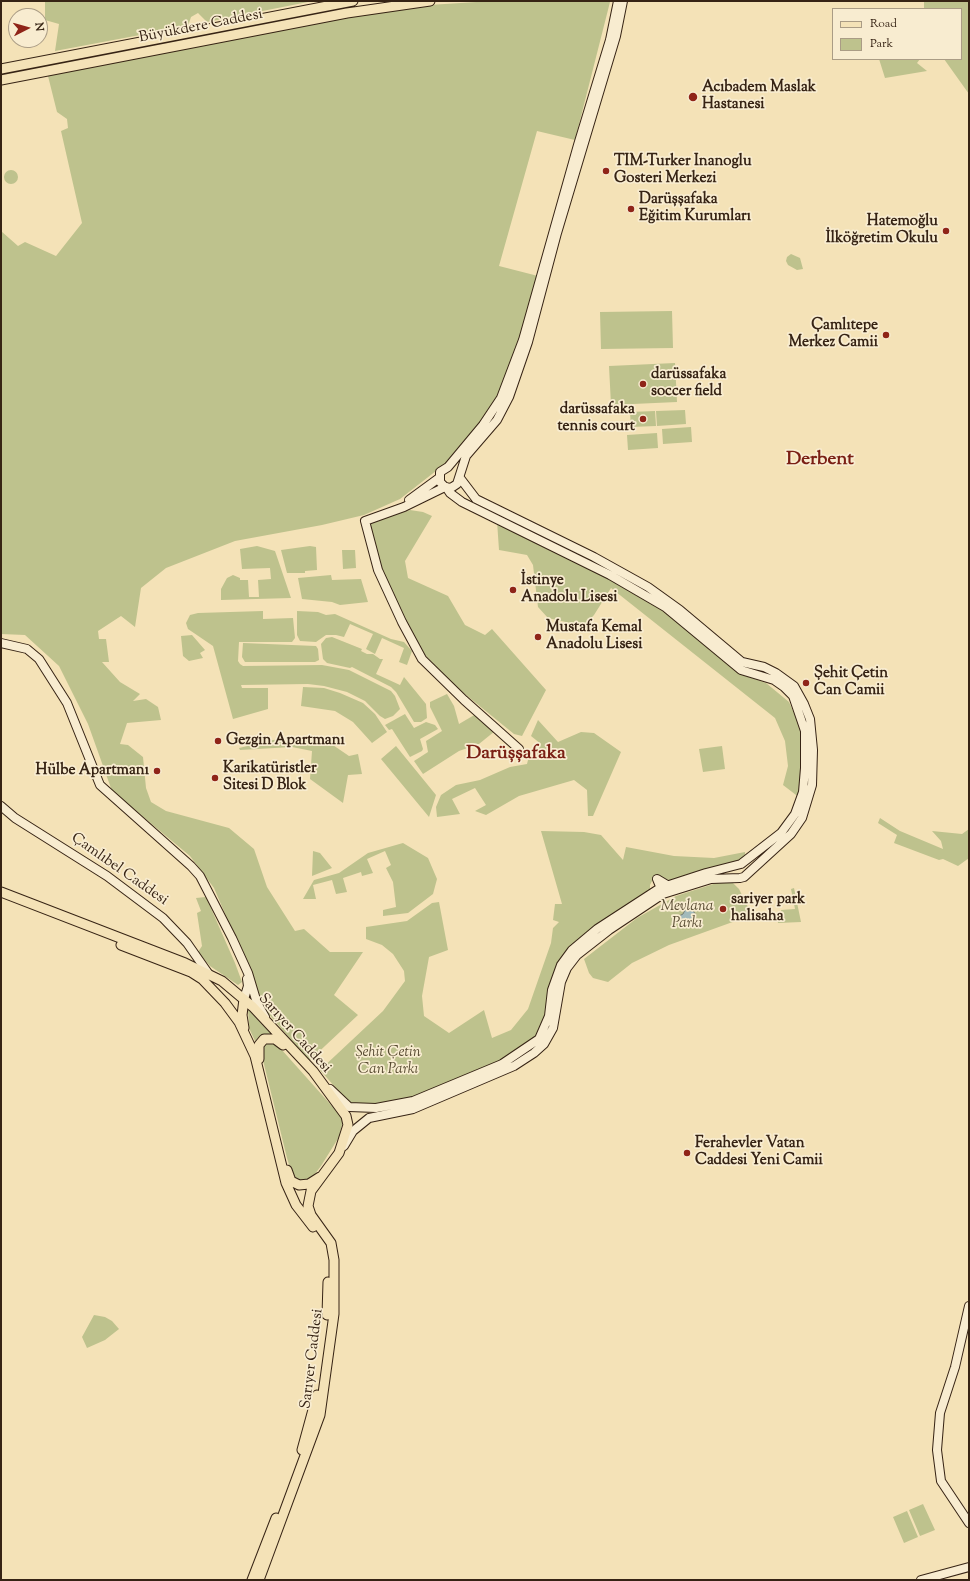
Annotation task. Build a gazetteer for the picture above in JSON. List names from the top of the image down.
{
  "streets": {
    "main road": ["Büyükdere Caddesi", "Çamlıbel Caddesi", "Sarıyer Caddesi"]
  },
  "crossings": [
    ["Çamlıbel Caddesi", "Sarıyer Caddesi"]
  ],
  "districts": ["Derbent", "Darüşşafaka"],
  "parks": ["Mevlana Parkı", "Şehit Çetin Can Parkı"],
  "places": [
    "Acıbadem Maslak Hastanesi",
    "TIM-Turker Inanoglu Gosteri Merkezi",
    "Darüşşafaka Eğitim Kurumları",
    "Hatemoğlu İlköğretim Okulu",
    "Çamlıtepe Merkez Camii",
    "darüssafaka soccer field",
    "darüssafaka tennis court",
    "İstinye Anadolu Lisesi",
    "Mustafa Kemal Anadolu Lisesi",
    "Şehit Çetin Can Camii",
    "Gezgin Apartmanı",
    "Hülbe Apartmanı",
    "Karikatüristler Sitesi D Blok",
    "sariyer park halisaha",
    "Ferahevler Vatan Caddesi Yeni Camii"
  ],
  "legend": ["Road", "Park"],
  "north": "right"
}
